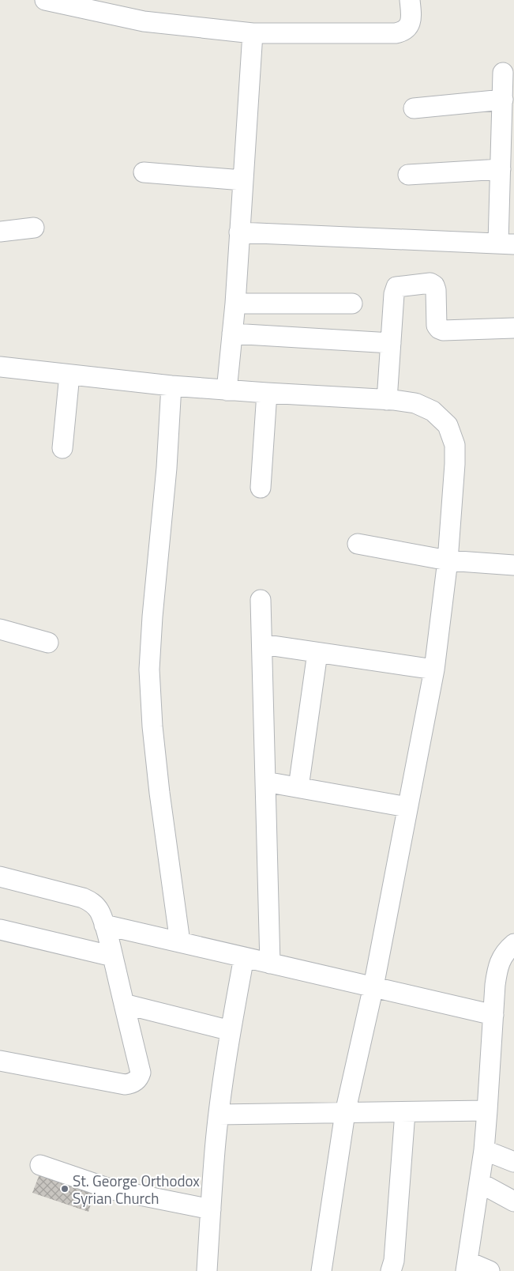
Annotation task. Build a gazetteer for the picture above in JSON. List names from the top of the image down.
{
  "places": ["St. George Orthodox Syrian Church"]
}
